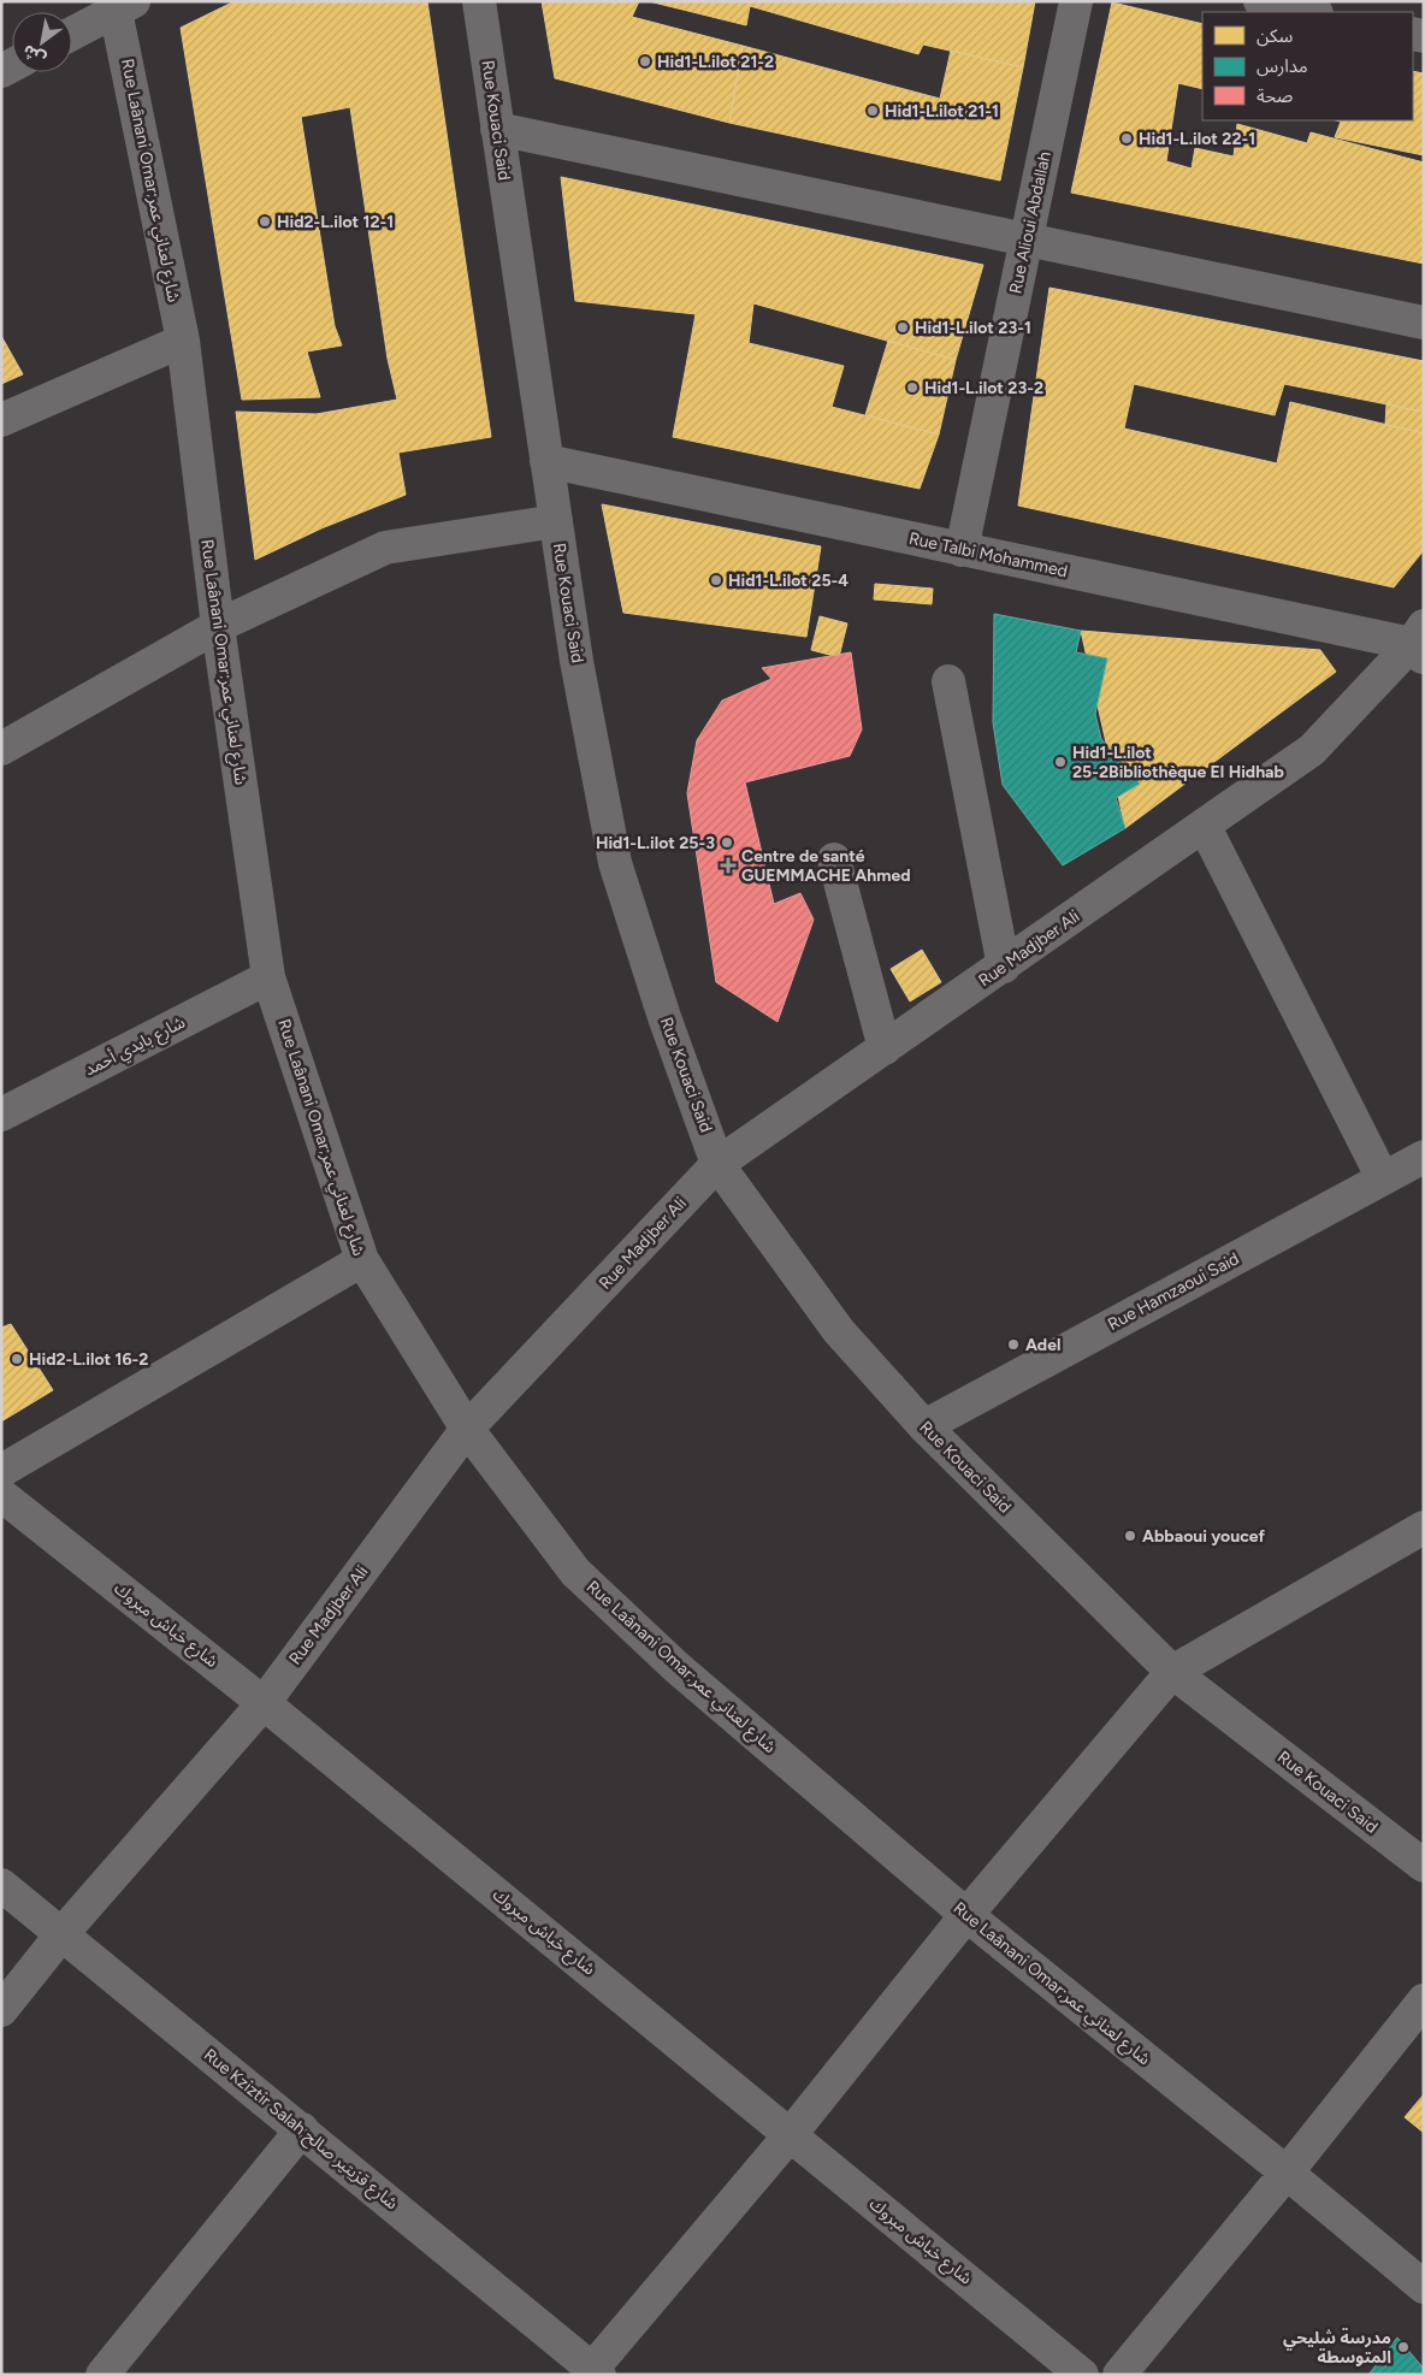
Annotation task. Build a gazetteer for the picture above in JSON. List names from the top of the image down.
{
  "streets": {
    "street": [
      "Rue Kouaci Said",
      "Rue Laânani Omar;شارع لعناني عمر",
      "Rue Alioui Abdallah",
      "Rue Talbi Mohammed",
      "Rue Madjber Ali",
      "شارع بايدي أحمد",
      "Rue Hamzaoui Said",
      "شارع خباش مبروك",
      "Rue Kziztir Salah;شارع قزيتير صالح"
    ]
  },
  "crossings": [
    ["Rue Kouaci Said", "Rue Talbi Mohammed"],
    ["Rue Kouaci Said", "Rue Madjber Ali"],
    ["Rue Kouaci Said", "Rue Hamzaoui Said"],
    ["Rue Laânani Omar;شارع لعناني عمر", "Rue Madjber Ali"],
    ["Rue Laânani Omar;شارع لعناني عمر", "شارع بايدي أحمد"],
    ["Rue Alioui Abdallah", "Rue Talbi Mohammed"],
    ["Rue Talbi Mohammed", "Rue Madjber Ali"],
    ["Rue Madjber Ali", "شارع خباش مبروك"],
    ["Rue Madjber Ali", "Rue Kziztir Salah;شارع قزيتير صالح"]
  ],
  "places": {
    "other": [
      "Hid1-L.ilot 21-2",
      "Hid1-L.ilot 21-1",
      "Hid1-L.ilot 22-1",
      "Hid2-L.ilot 12-1",
      "Hid1-L.ilot 23-1",
      "Hid1-L.ilot 23-2",
      "Hid1-L.ilot 25-4",
      "Hid1-L.ilot 25-2Bibliothèque El Hidhab",
      "Hid1-L.ilot 25-3",
      "Adel",
      "Hid2-L.ilot 16-2",
      "Abbaoui youcef",
      "مدرسة شليحي المتوسطة"
    ],
    "health": ["Centre de santé GUEMMACHE Ahmed"]
  },
  "legend": ["سكن", "مدارس", "صحة"],
  "north": "bottom left"
}
